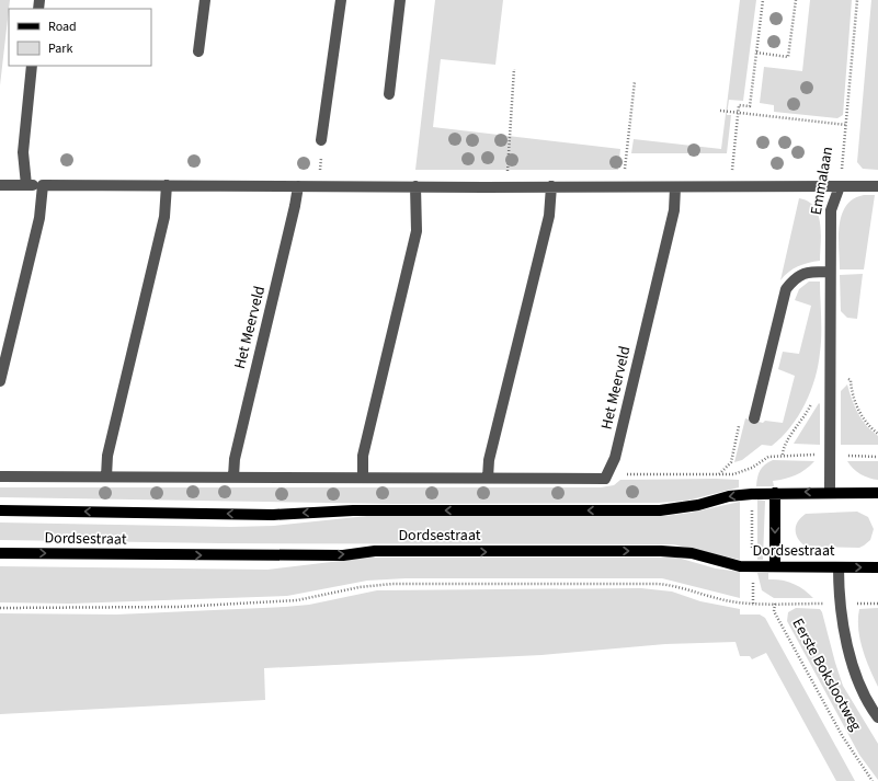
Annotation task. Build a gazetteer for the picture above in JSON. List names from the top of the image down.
{
  "streets": {
    "main road": ["Dordsestraat"],
    "street": ["Emmalaan", "Het Meerveld", "Eerste Bokslootweg"]
  },
  "crossings": [
    ["Emmalaan", "Dordsestraat"],
    ["Dordsestraat", "Eerste Bokslootweg"]
  ],
  "legend": ["Road", "Park"]
}
